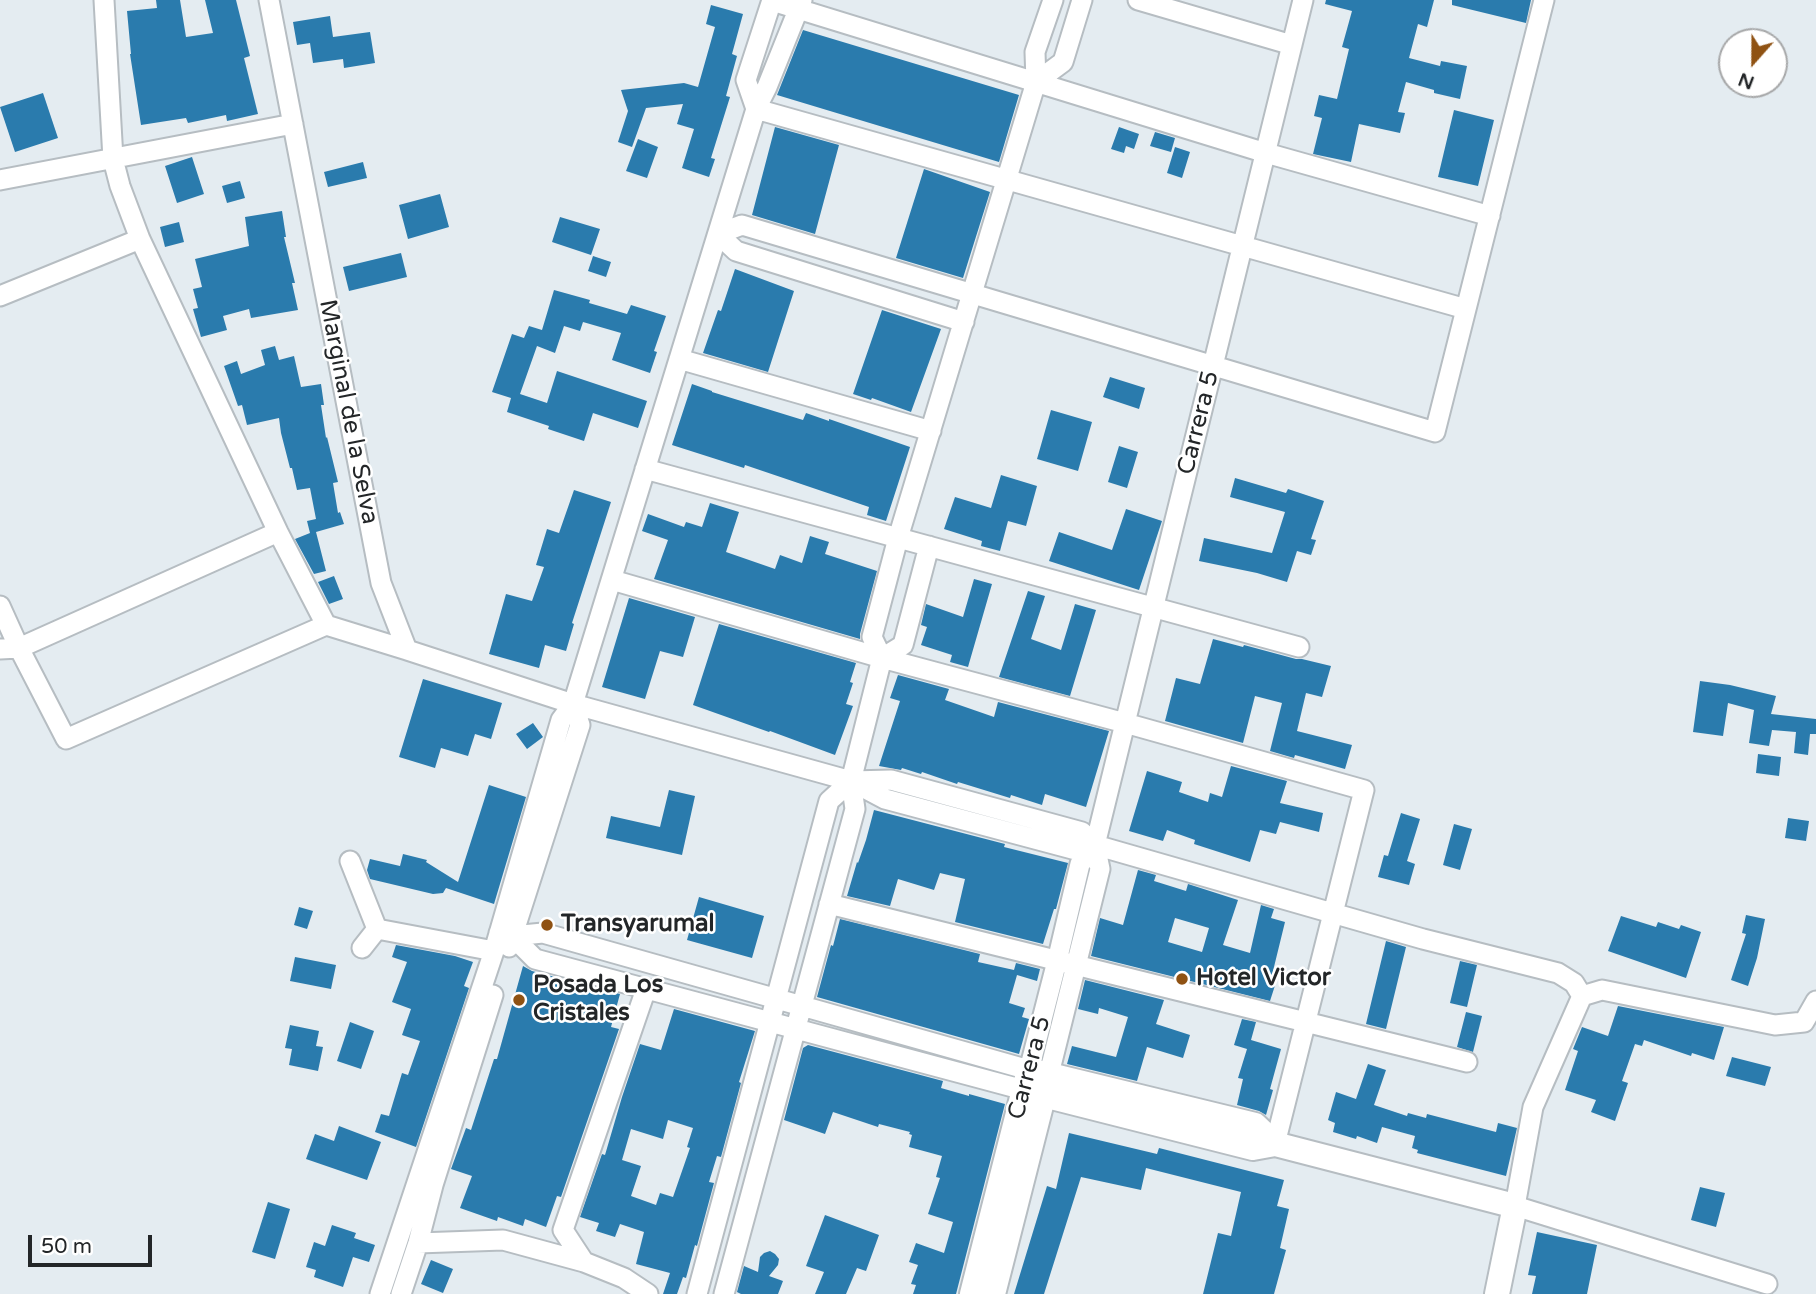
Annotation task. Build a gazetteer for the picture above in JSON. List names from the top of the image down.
{
  "streets": {
    "main road": ["Carrera 5"],
    "street": ["Marginal de la Selva"]
  },
  "places": ["Transyarumal", "Hotel Victor", "Posada Los Cristales"],
  "scale_bar": "50 m",
  "north": "bottom"
}
